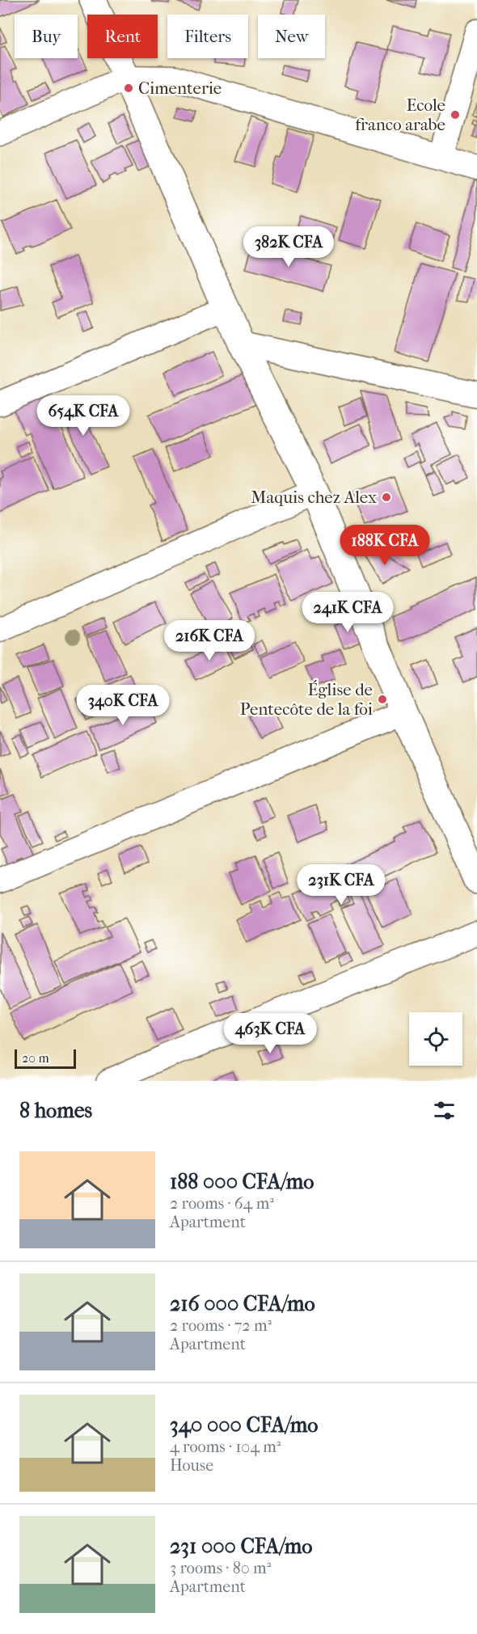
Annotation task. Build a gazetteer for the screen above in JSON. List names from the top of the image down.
{
  "places": [
    "Cimenterie",
    "Ecole franco arabe",
    "Maquis chez Alex",
    "Église de Pentecôte de la foi"
  ],
  "scale_bar": "20 m",
  "page": {
    "chip": [
      "Buy",
      "Rent",
      "Filters",
      "New"
    ],
    "price": [
      "382K CFA",
      "654K CFA",
      "188K CFA",
      "241K CFA",
      "216K CFA",
      "340K CFA",
      "231K CFA",
      "463K CFA"
    ],
    "scale": "20 m",
    "heading": "8 homes",
    "list": [
      {
        "name": "188 000 CFA/mo",
        "note": "2 rooms · 64 m² · Apartment"
      },
      {
        "name": "216 000 CFA/mo",
        "note": "2 rooms · 72 m² · Apartment"
      },
      {
        "name": "340 000 CFA/mo",
        "note": "4 rooms · 104 m² · House"
      },
      {
        "name": "231 000 CFA/mo",
        "note": "3 rooms · 80 m² · Apartment"
      }
    ]
  }
}
